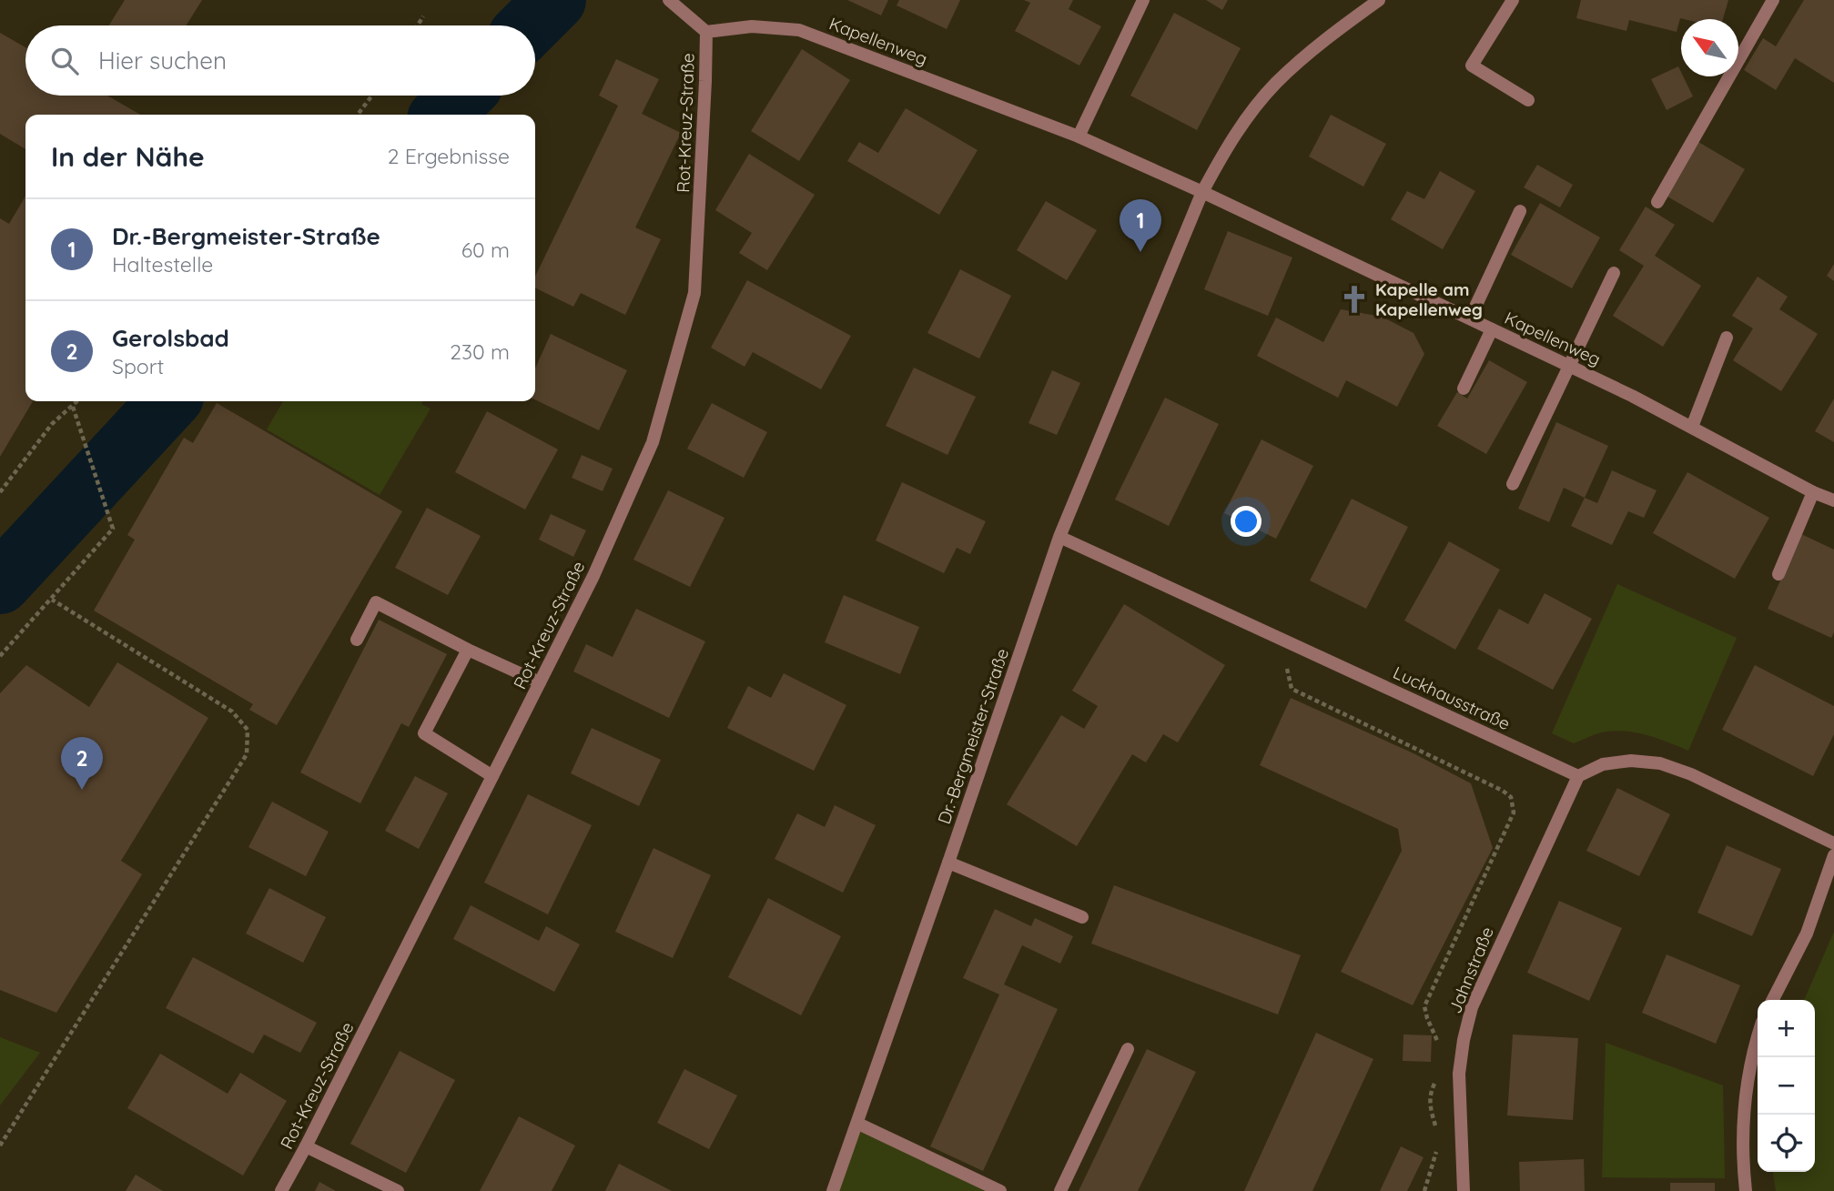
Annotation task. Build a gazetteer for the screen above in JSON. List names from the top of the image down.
{
  "streets": {
    "street": [
      "Kapellenweg",
      "Rot-Kreuz-Straße",
      "Luckhausstraße",
      "Dr.-Bergmeister-Straße",
      "Jahnstraße"
    ]
  },
  "crossings": [
    ["Kapellenweg", "Rot-Kreuz-Straße"],
    ["Kapellenweg", "Dr.-Bergmeister-Straße"],
    ["Luckhausstraße", "Dr.-Bergmeister-Straße"],
    ["Luckhausstraße", "Jahnstraße"]
  ],
  "places": {
    "church": ["Kapelle am Kapellenweg"]
  },
  "north": "top left",
  "page": {
    "search": "Hier suchen",
    "heading": ["In der Nähe", "2 Ergebnisse"],
    "list": [
      {
        "mark": "1",
        "name": "Dr.-Bergmeister-Straße",
        "note": "Haltestelle",
        "value": "60 m"
      },
      {
        "mark": "2",
        "name": "Gerolsbad",
        "note": "Sport",
        "value": "230 m"
      }
    ],
    "pins": ["1", "2"],
    "map_buttons": ["+", "−"]
  }
}
